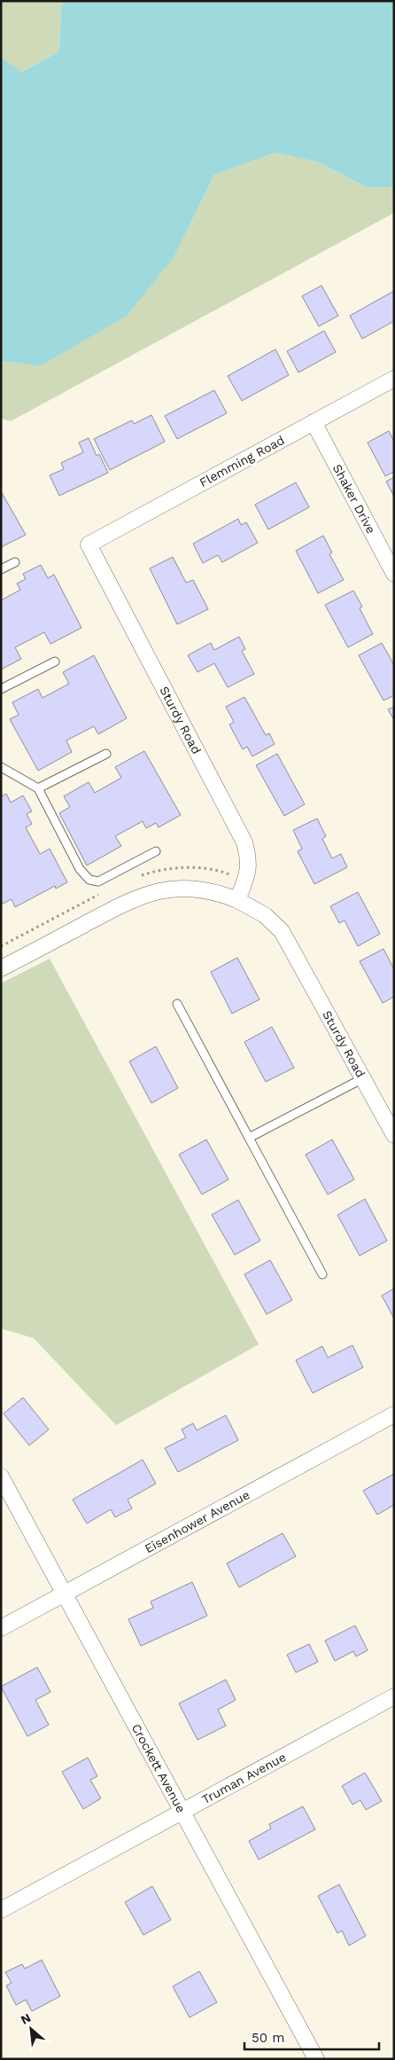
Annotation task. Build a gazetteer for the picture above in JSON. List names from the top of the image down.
{
  "streets": {
    "street": [
      "Flemming Road",
      "Shaker Drive",
      "Sturdy Road",
      "Eisenhower Avenue",
      "Crockett Avenue",
      "Truman Avenue"
    ]
  },
  "crossings": [
    ["Flemming Road", "Shaker Drive"],
    ["Flemming Road", "Sturdy Road"],
    ["Eisenhower Avenue", "Crockett Avenue"],
    ["Crockett Avenue", "Truman Avenue"]
  ],
  "scale_bar": "50 m",
  "north": "top left"
}
